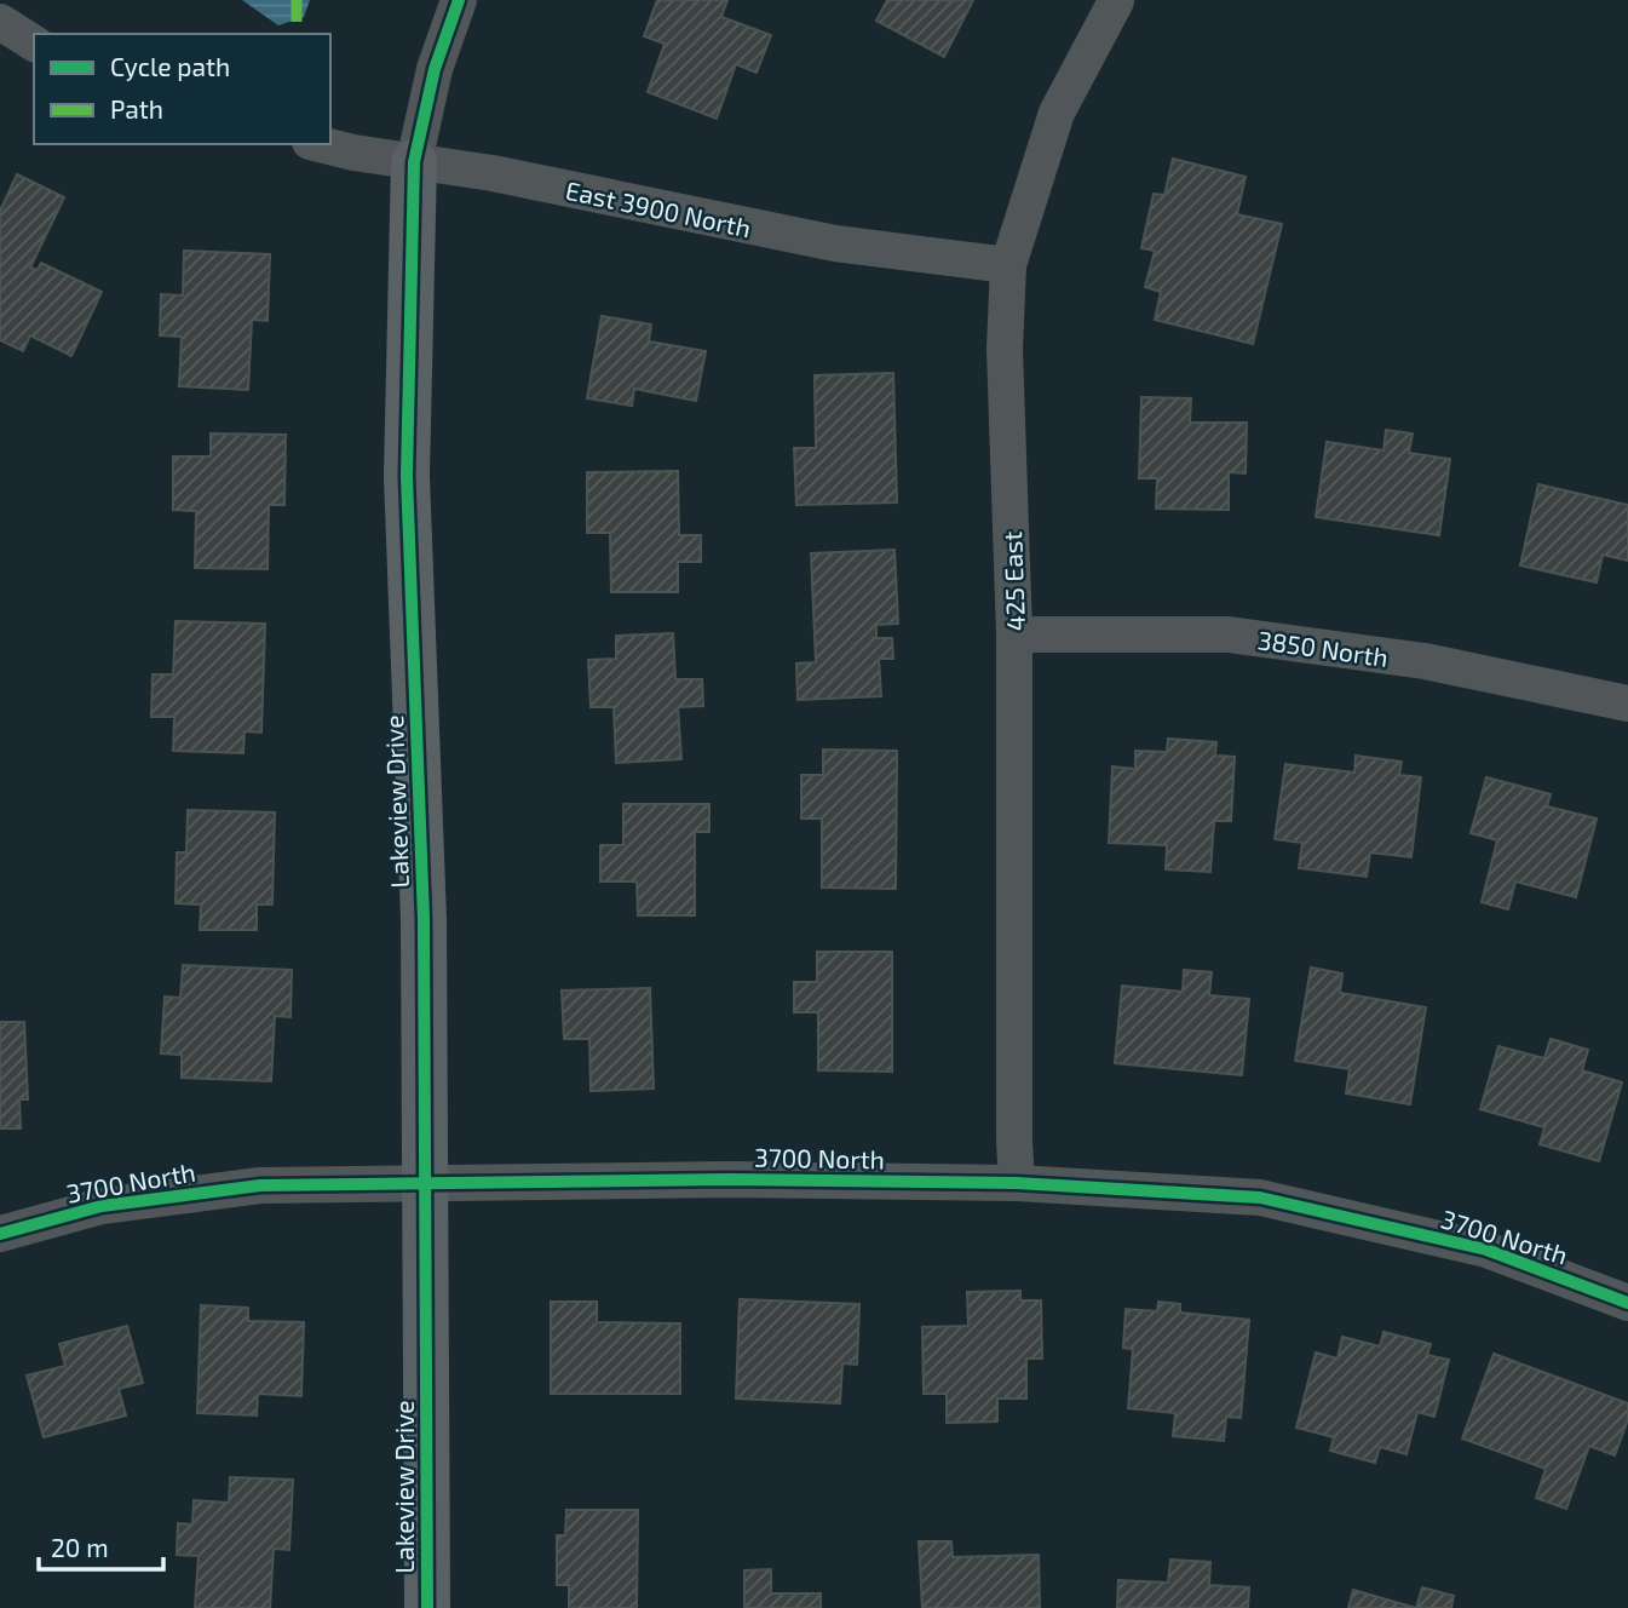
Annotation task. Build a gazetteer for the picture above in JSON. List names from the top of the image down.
{
  "streets": {
    "street": [
      "East 3900 North",
      "425 East",
      "3850 North",
      "Lakeview Drive",
      "3700 North"
    ]
  },
  "crossings": [
    ["East 3900 North", "425 East"],
    ["East 3900 North", "Lakeview Drive"],
    ["425 East", "3850 North"],
    ["425 East", "3700 North"],
    ["Lakeview Drive", "3700 North"]
  ],
  "legend": ["Cycle path", "Path"],
  "scale_bar": "20 m"
}
